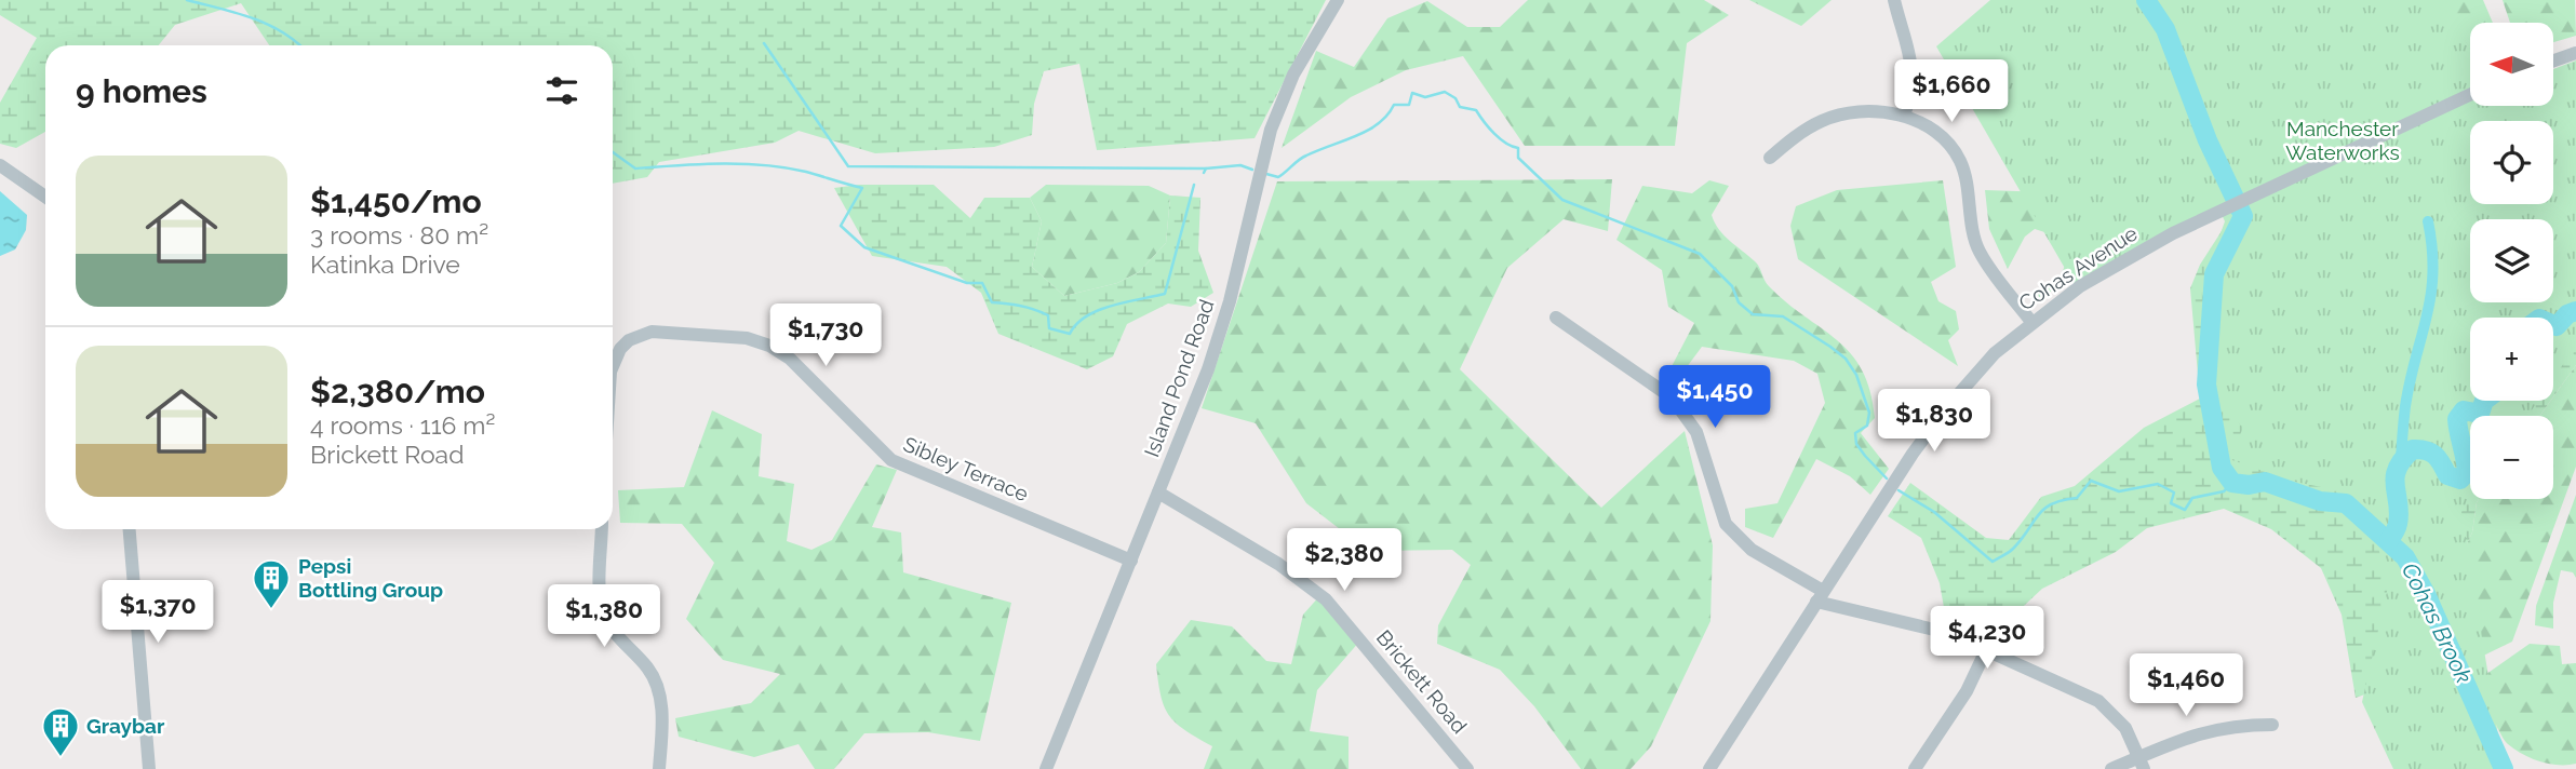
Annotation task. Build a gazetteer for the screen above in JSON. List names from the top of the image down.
{
  "streets": {
    "street": [
      "Cohas Avenue",
      "Island Pond Road",
      "Sibley Terrace",
      "Brickett Road"
    ]
  },
  "crossings": [
    ["Island Pond Road", "Sibley Terrace"],
    ["Island Pond Road", "Brickett Road"]
  ],
  "water": ["Cohas Brook"],
  "parks": ["Manchester Waterworks"],
  "places": {
    "building": ["Pepsi Bottling Group", "Graybar"]
  },
  "north": "left",
  "page": {
    "map_buttons": ["+", "−"],
    "heading": "9 homes",
    "price": [
      "$1,660",
      "$1,730",
      "$1,450",
      "$1,830",
      "$2,380",
      "$1,370",
      "$1,380",
      "$4,230",
      "$1,460"
    ],
    "list": [
      {
        "name": "$1,450/mo",
        "note": "3 rooms · 80 m² · Katinka Drive"
      },
      {
        "name": "$2,380/mo",
        "note": "4 rooms · 116 m² · Brickett Road"
      }
    ]
  }
}
